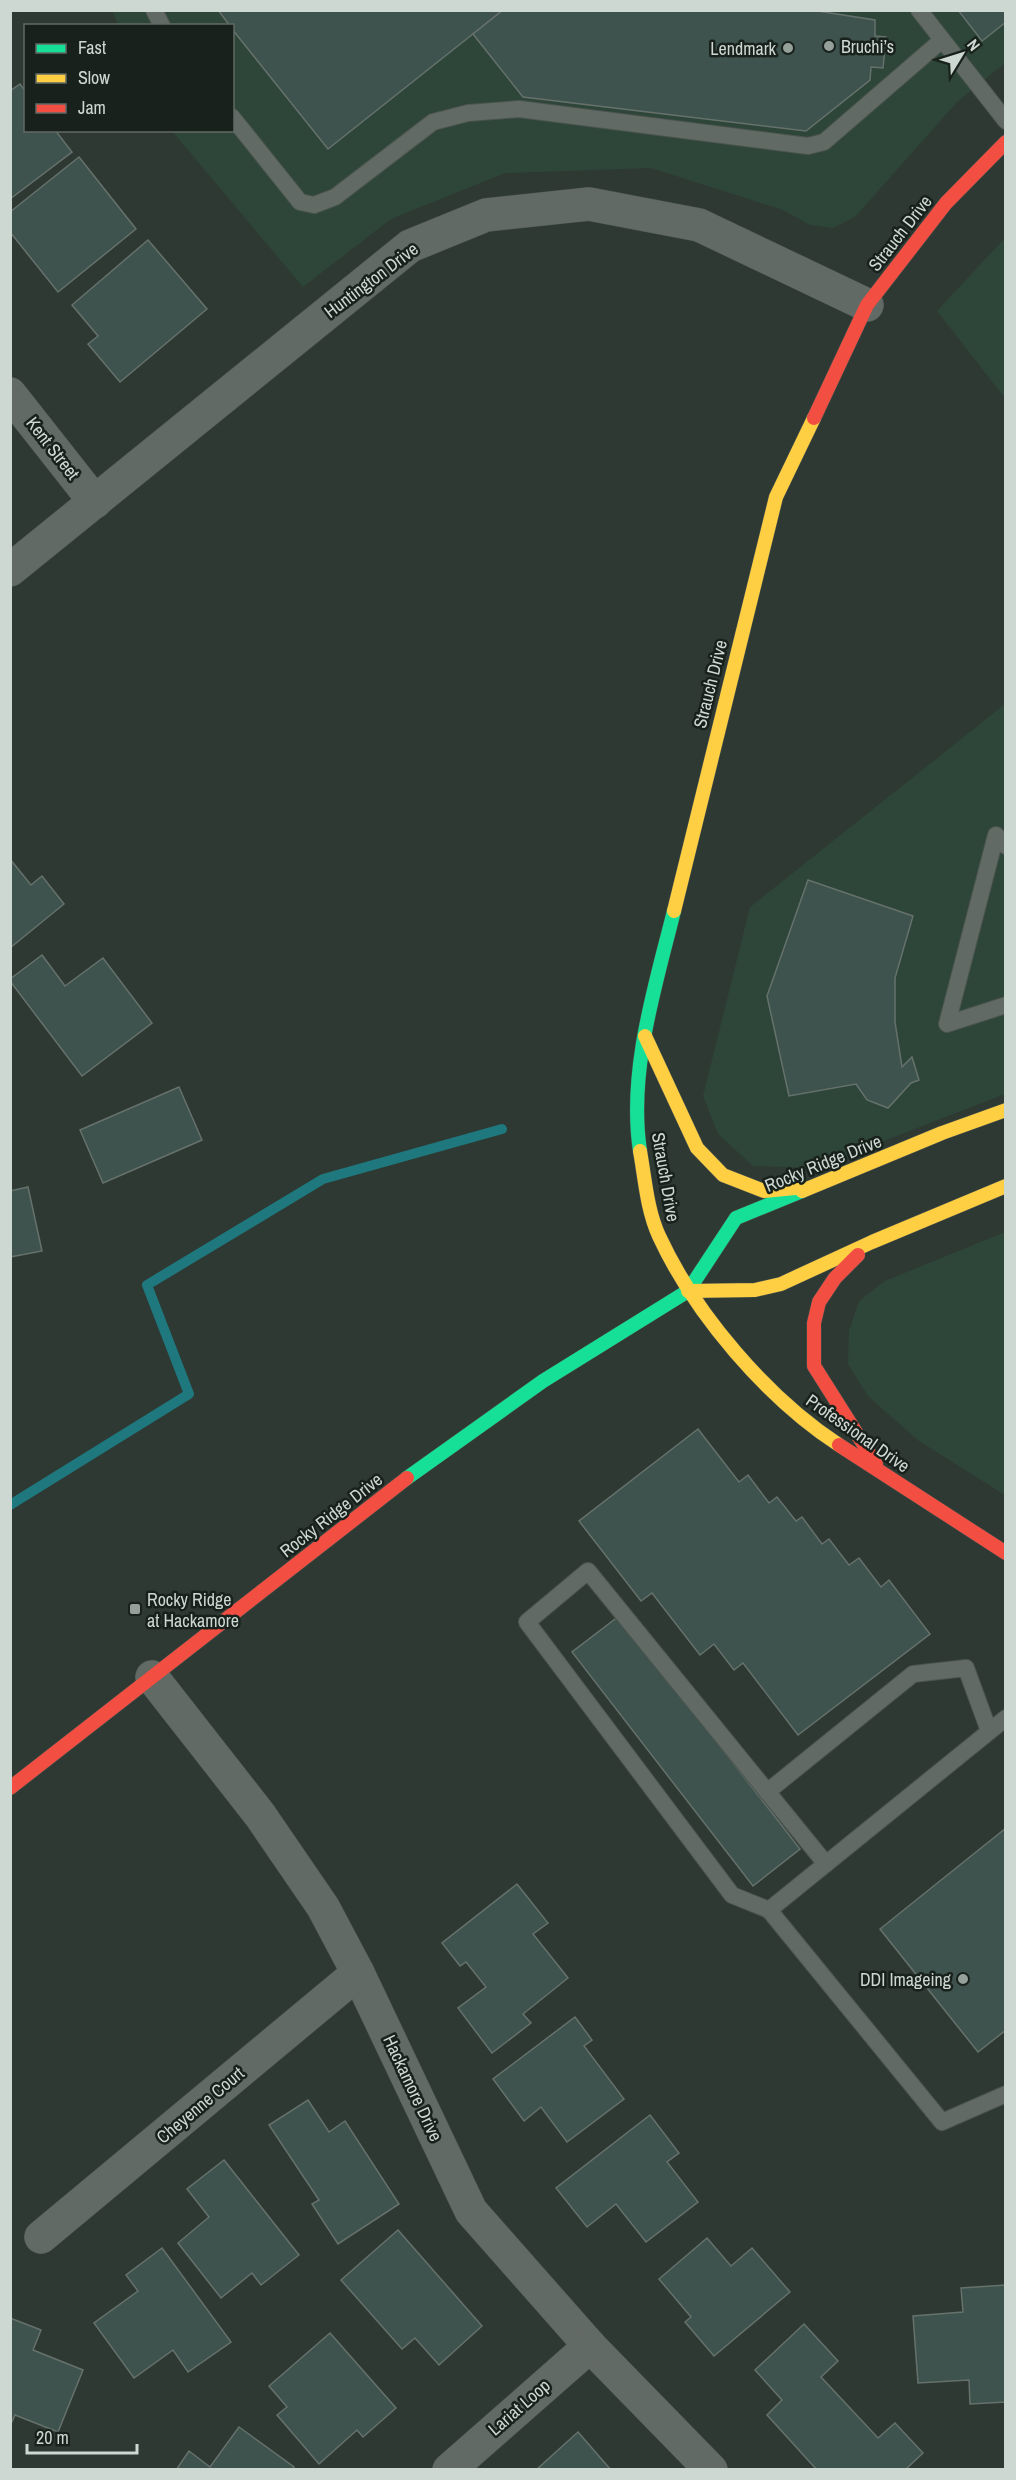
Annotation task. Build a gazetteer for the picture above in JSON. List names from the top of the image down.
{
  "streets": {
    "main road": ["Strauch Drive", "Rocky Ridge Drive", "Professional Drive"],
    "street": [
      "Huntington Drive",
      "Kent Street",
      "Hackamore Drive",
      "Cheyenne Court",
      "Lariat Loop"
    ]
  },
  "crossings": [
    ["Strauch Drive", "Huntington Drive"],
    ["Strauch Drive", "Rocky Ridge Drive"],
    ["Strauch Drive", "Professional Drive"],
    ["Huntington Drive", "Kent Street"],
    ["Rocky Ridge Drive", "Professional Drive"],
    ["Rocky Ridge Drive", "Hackamore Drive"],
    ["Hackamore Drive", "Cheyenne Court"],
    ["Hackamore Drive", "Lariat Loop"]
  ],
  "places": {
    "other": ["Bruchi’s", "Lendmark", "DDI Imageing"],
    "transit": ["Rocky Ridge at Hackamore"]
  },
  "legend": ["Fast", "Slow", "Jam"],
  "scale_bar": "20 m",
  "north": "top right"
}
